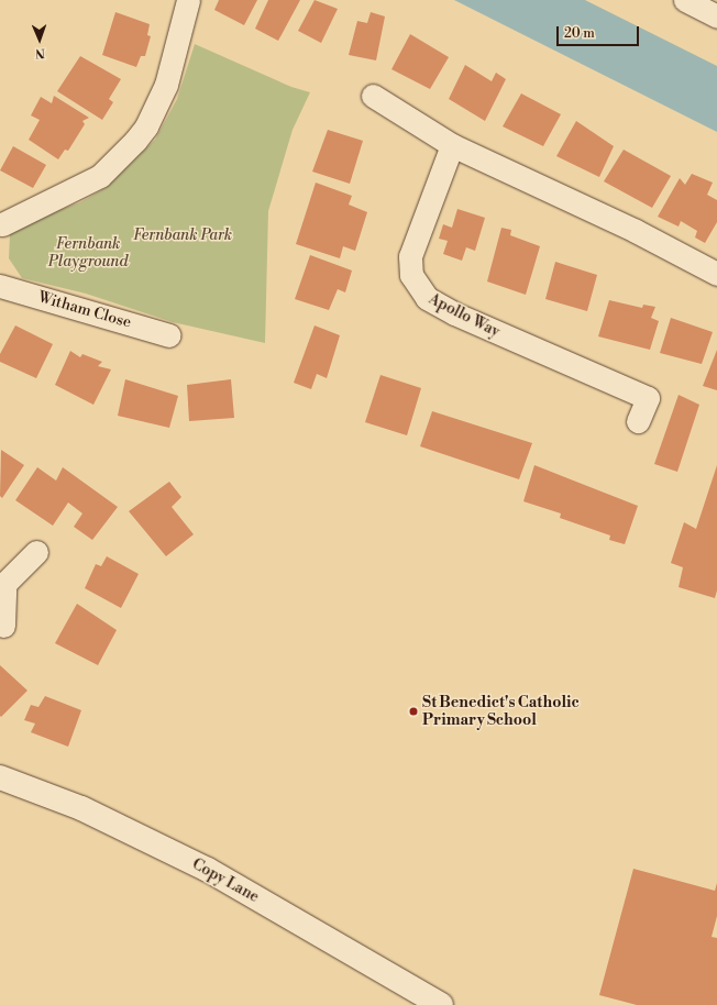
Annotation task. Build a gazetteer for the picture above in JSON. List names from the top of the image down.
{
  "streets": {
    "street": ["Witham Close", "Apollo Way", "Copy Lane"]
  },
  "parks": ["Fernbank Park", "Fernbank Playground"],
  "places": ["St Benedict's Catholic Primary School"],
  "scale_bar": "20 m",
  "north": "bottom"
}
